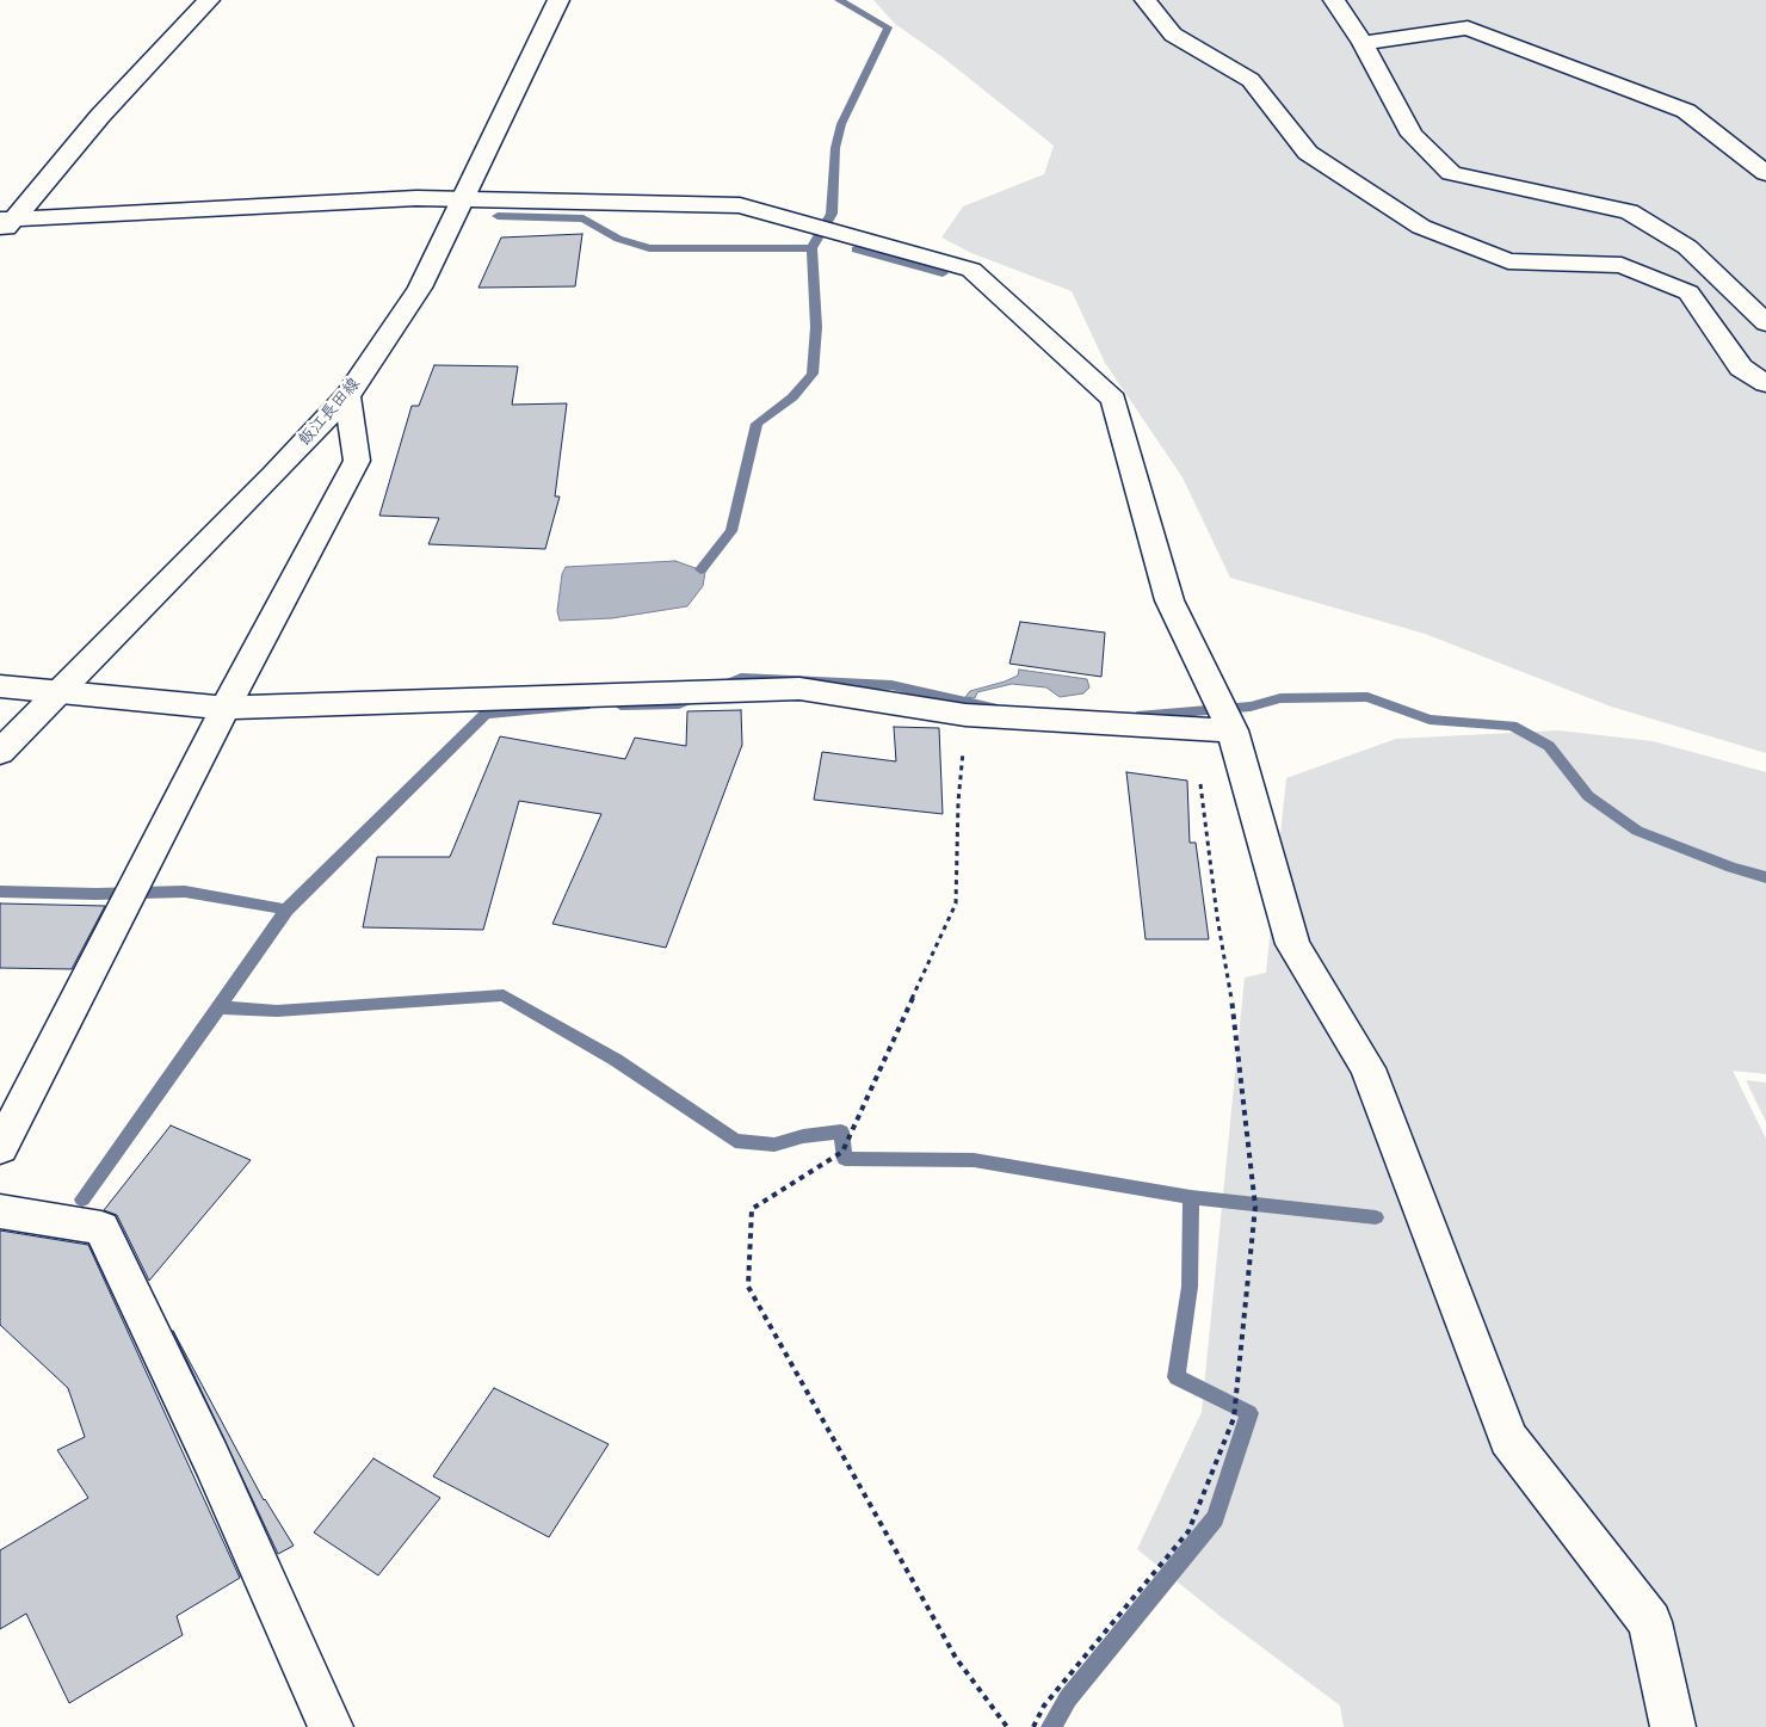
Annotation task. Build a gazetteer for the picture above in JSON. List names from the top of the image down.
{
  "streets": {
    "street": ["飯江長田線"]
  }
}
